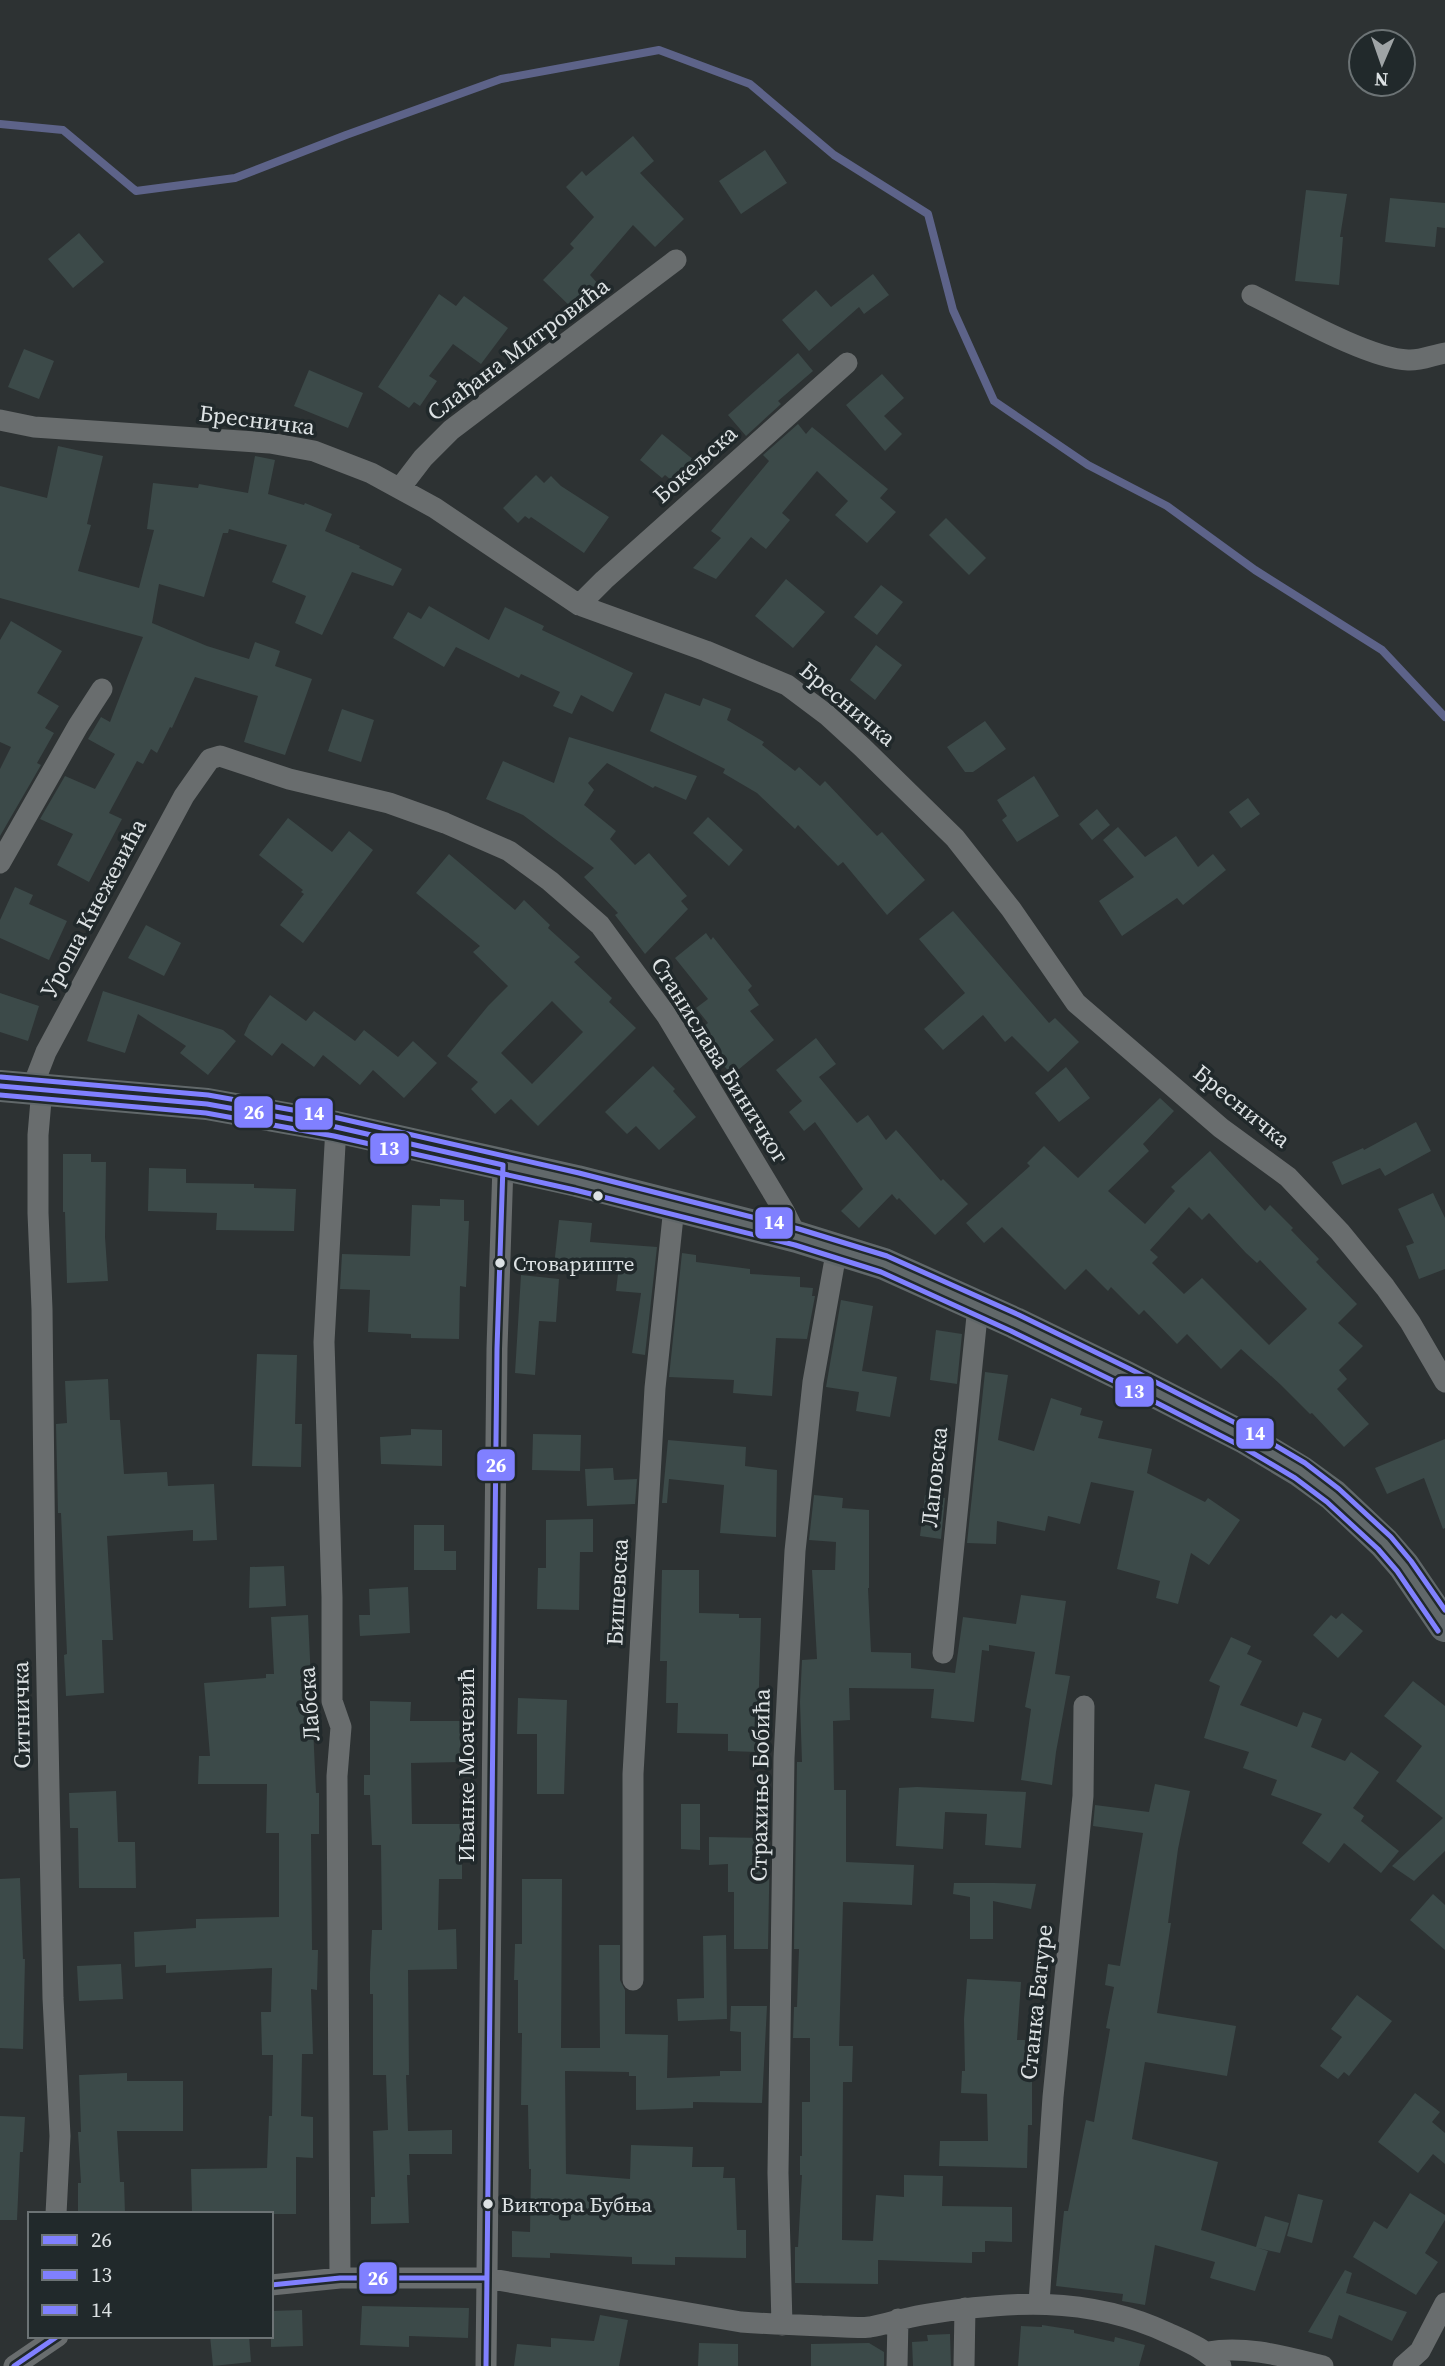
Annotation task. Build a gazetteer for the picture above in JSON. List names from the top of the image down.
{
  "streets": {
    "street": [
      "Слађана Митровића",
      "Бресничка",
      "Бокељска",
      "Уроша Кнежевића",
      "Станислава Биничког",
      "Лаповска",
      "Бишевска",
      "Лабска",
      "Ситничка",
      "Иванке Моачевић",
      "Страхиње Бобића",
      "Станка Батуре"
    ]
  },
  "crossings": [
    ["Слађана Митровића", "Бресничка"],
    ["Бресничка", "Бокељска"],
    ["Уроша Кнежевића", "Станислава Биничког"],
    ["Уроша Кнежевића", "Ситничка"]
  ],
  "places": ["Стовариште", "Виктора Бубња"],
  "lines": ["transit line 14", "transit line 26", "transit line 13"],
  "legend": ["26", "13", "14"],
  "north": "bottom"
}
